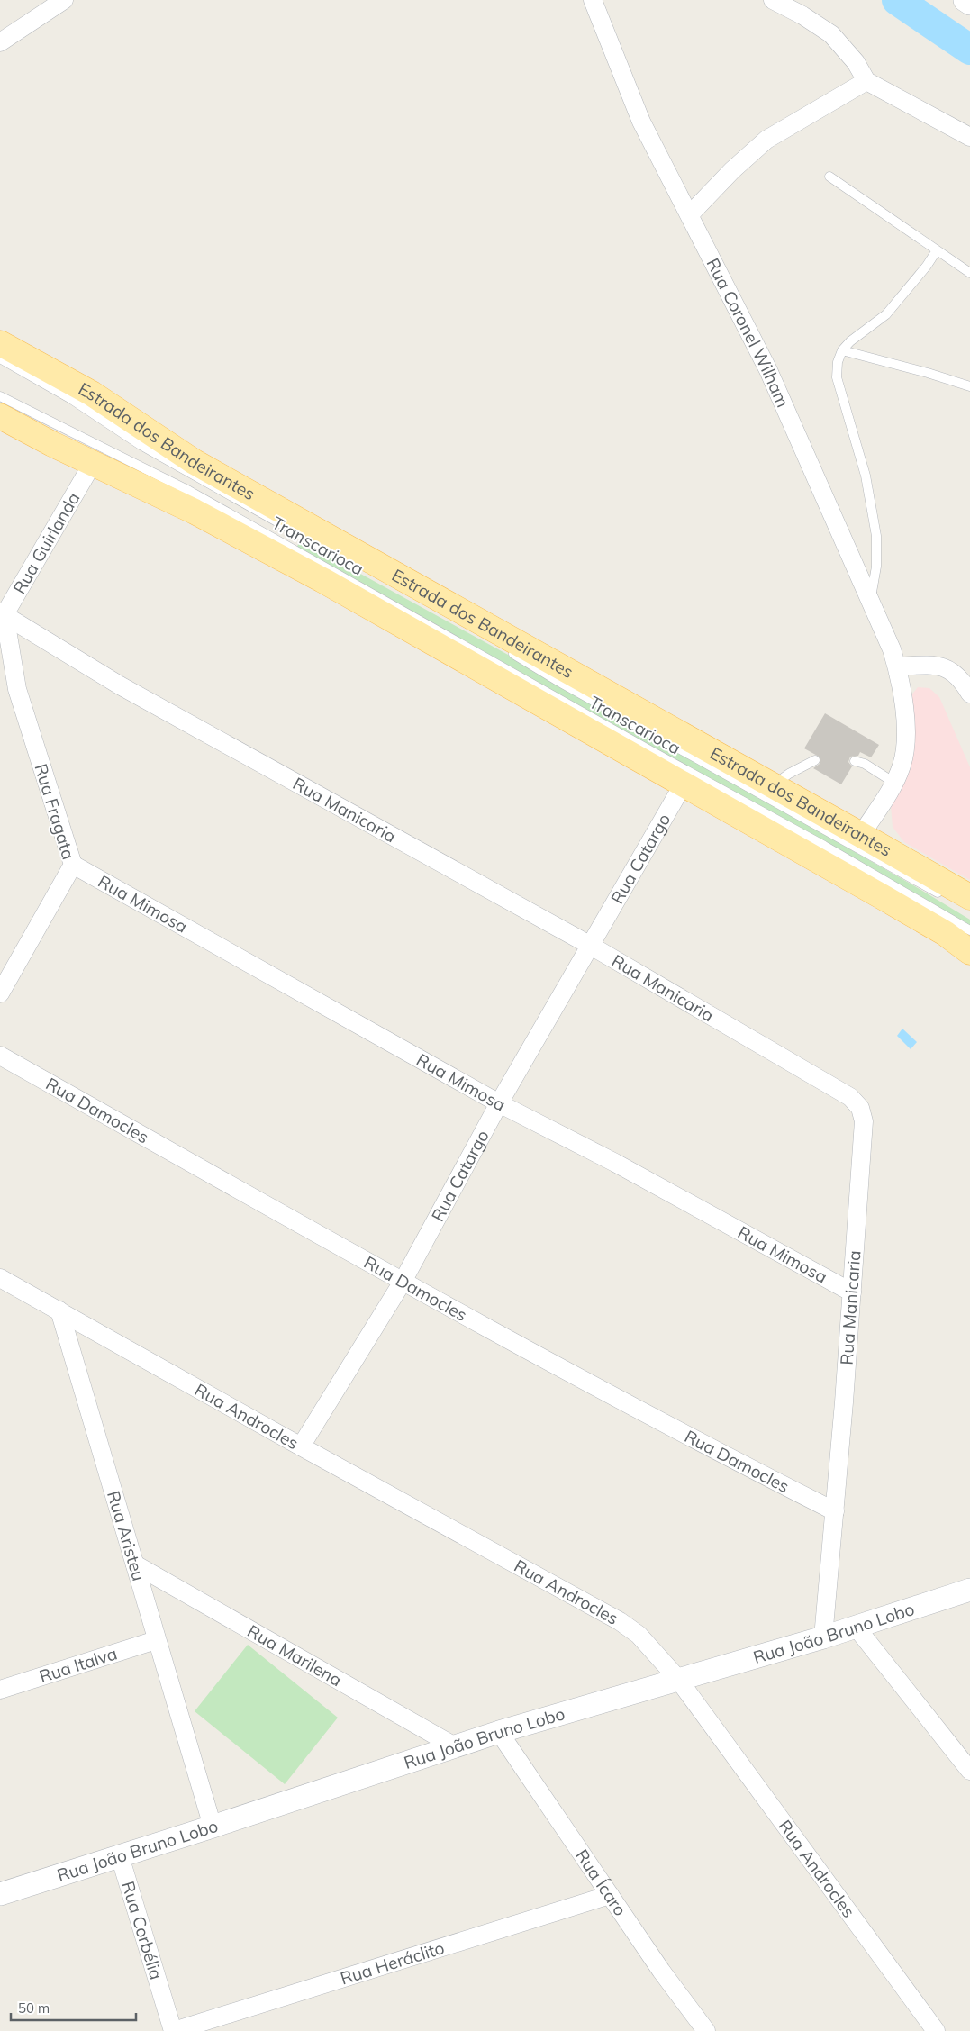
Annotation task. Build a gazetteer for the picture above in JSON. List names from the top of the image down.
{
  "streets": {
    "main road": ["Estrada dos Bandeirantes"],
    "street": [
      "Rua Coronel Wilham",
      "Rua Guirlanda",
      "Rua Manicaria",
      "Rua Fragata",
      "Rua Catargo",
      "Rua Mimosa",
      "Rua Damocles",
      "Rua Androcles",
      "Rua Aristeu",
      "Rua João Bruno Lobo",
      "Rua Marilena",
      "Rua Italva",
      "Rua Ícaro",
      "Rua Corbélia",
      "Rua Heráclito"
    ],
    "lane": ["Transcarioca"]
  },
  "crossings": [
    ["Rua Coronel Wilham", "Estrada dos Bandeirantes"],
    ["Estrada dos Bandeirantes", "Transcarioca"],
    ["Rua Guirlanda", "Rua Manicaria"],
    ["Rua Guirlanda", "Rua Fragata"],
    ["Rua Manicaria", "Rua Fragata"],
    ["Rua Manicaria", "Rua Catargo"],
    ["Rua Manicaria", "Rua Mimosa"],
    ["Rua Manicaria", "Rua Damocles"],
    ["Rua Manicaria", "Rua João Bruno Lobo"],
    ["Rua Fragata", "Rua Mimosa"],
    ["Rua Catargo", "Rua Mimosa"],
    ["Rua Catargo", "Rua Damocles"],
    ["Rua Catargo", "Rua Androcles"],
    ["Rua Androcles", "Rua Aristeu"],
    ["Rua Androcles", "Rua João Bruno Lobo"],
    ["Rua Aristeu", "Rua João Bruno Lobo"],
    ["Rua Aristeu", "Rua Marilena"],
    ["Rua Aristeu", "Rua Italva"],
    ["Rua João Bruno Lobo", "Rua Marilena"],
    ["Rua João Bruno Lobo", "Rua Ícaro"],
    ["Rua João Bruno Lobo", "Rua Corbélia"],
    ["Rua Ícaro", "Rua Heráclito"],
    ["Rua Corbélia", "Rua Heráclito"]
  ],
  "scale_bar": "50 m"
}
